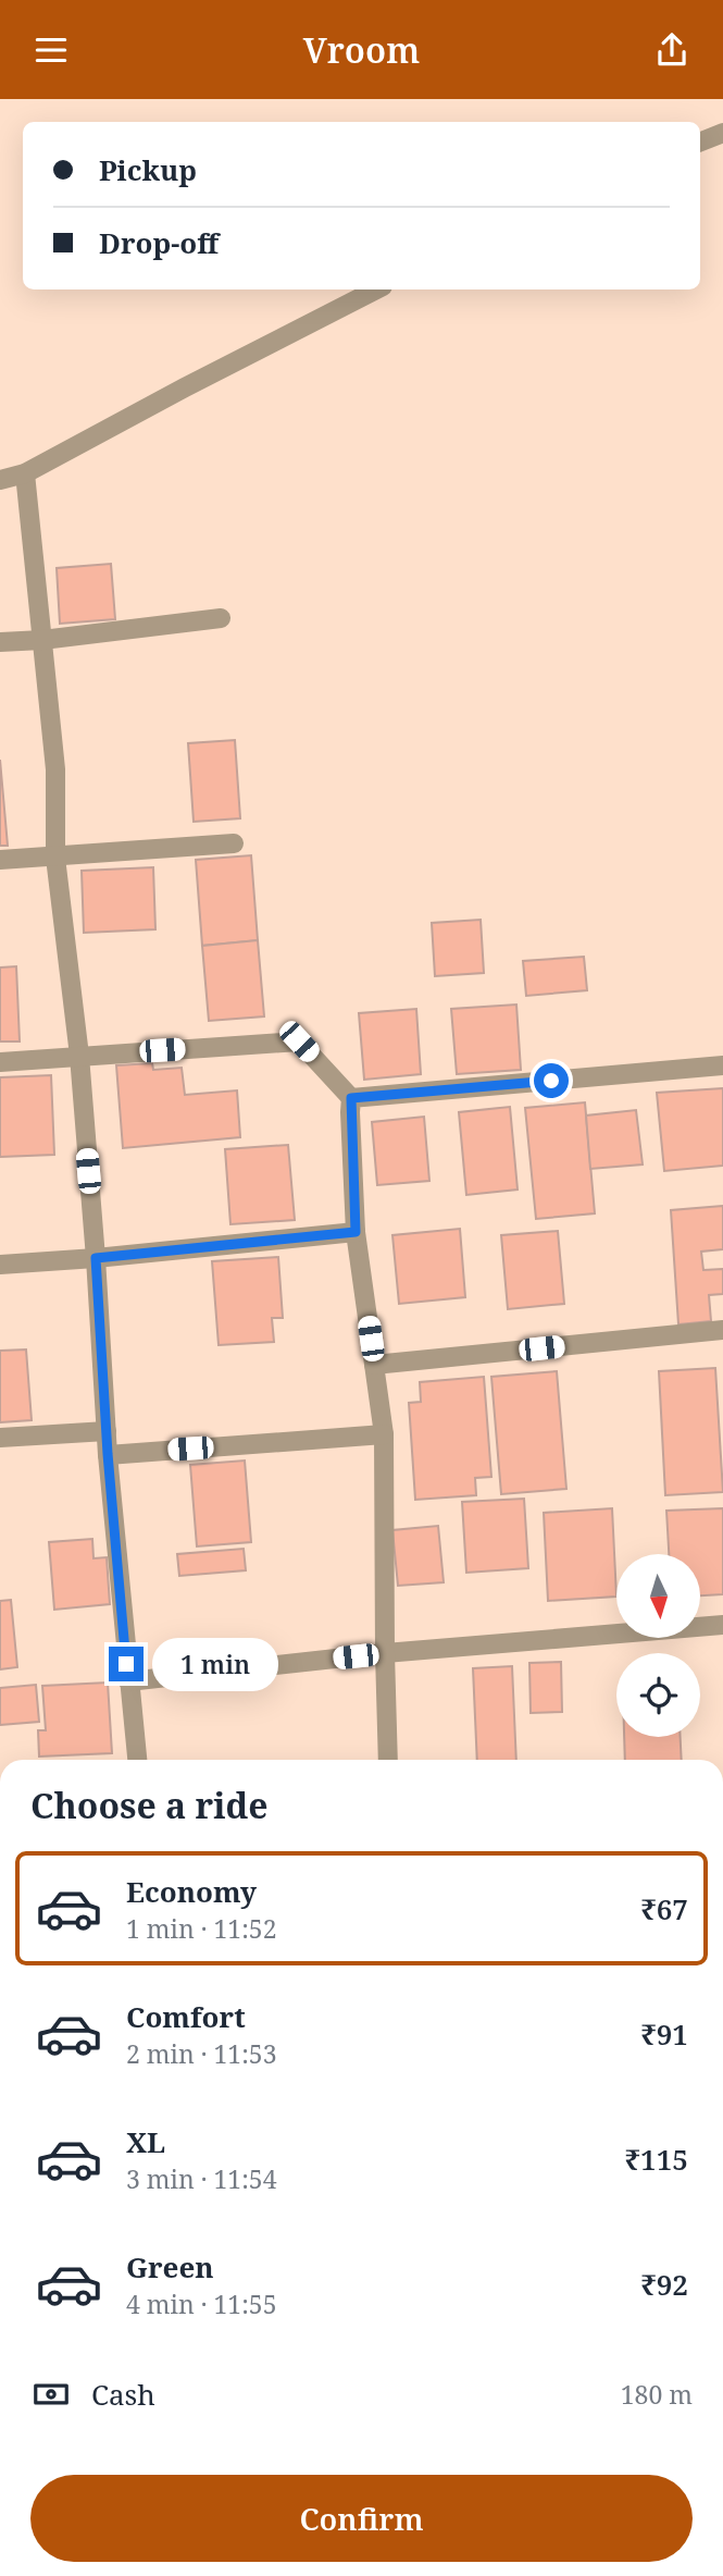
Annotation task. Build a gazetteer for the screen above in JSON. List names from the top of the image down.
{
  "north": "bottom",
  "page": {
    "header": "Vroom",
    "banner": ["Pickup", "Drop-off"],
    "bubble": "1 min",
    "heading": "Choose a ride",
    "list": [
      {
        "name": "Economy",
        "note": "1 min · 11:52",
        "value": "₹67"
      },
      {
        "name": "Comfort",
        "note": "2 min · 11:53",
        "value": "₹91"
      },
      {
        "name": "XL",
        "note": "3 min · 11:54",
        "value": "₹115"
      },
      {
        "name": "Green",
        "note": "4 min · 11:55",
        "value": "₹92"
      }
    ],
    "pay": ["Cash", "180 m"],
    "buttons": "Confirm"
  }
}
